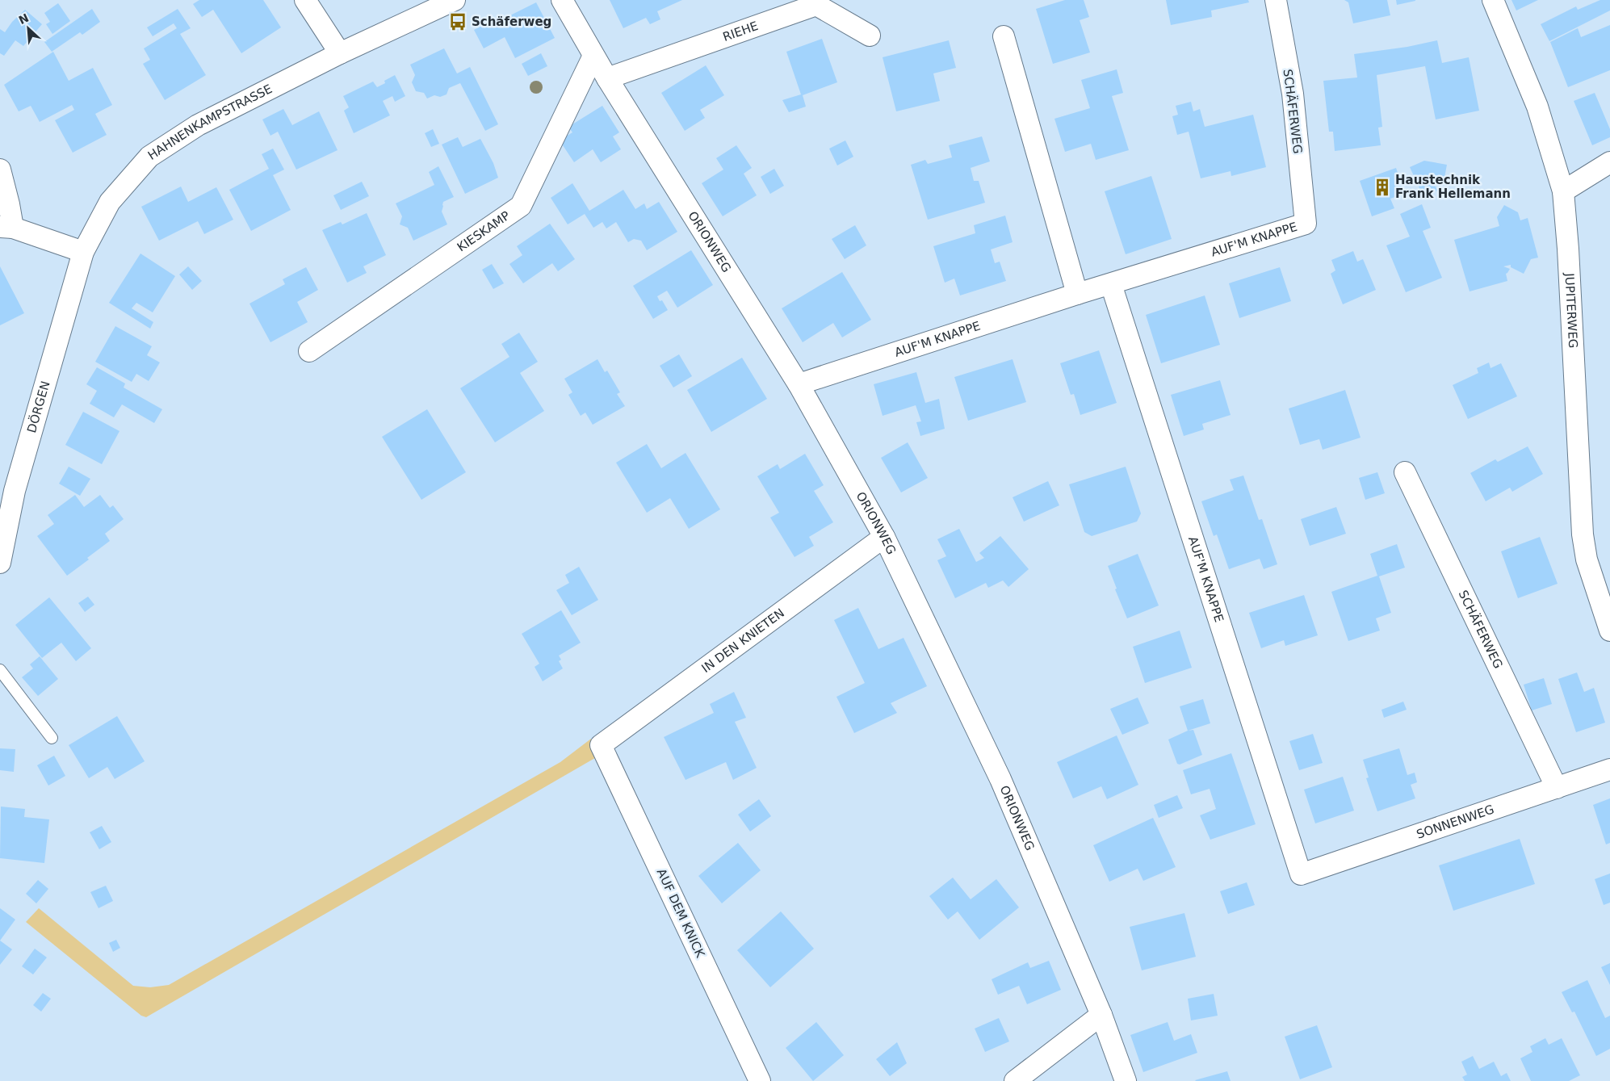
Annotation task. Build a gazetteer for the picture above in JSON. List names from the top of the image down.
{
  "streets": {
    "street": [
      "RIEHE",
      "SCHÄFERWEG",
      "HAHNENKAMPSTRASSE",
      "KIESKAMP",
      "AUF'M KNAPPE",
      "ORIONWEG",
      "JUPITERWEG",
      "DÖRGEN",
      "IN DEN KNIETEN",
      "SONNENWEG",
      "AUF DEM KNICK"
    ]
  },
  "crossings": [
    ["RIEHE", "ORIONWEG"],
    ["SCHÄFERWEG", "AUF'M KNAPPE"],
    ["SCHÄFERWEG", "SONNENWEG"],
    ["HAHNENKAMPSTRASSE", "DÖRGEN"],
    ["KIESKAMP", "ORIONWEG"],
    ["AUF'M KNAPPE", "ORIONWEG"],
    ["AUF'M KNAPPE", "SONNENWEG"],
    ["ORIONWEG", "IN DEN KNIETEN"],
    ["IN DEN KNIETEN", "AUF DEM KNICK"]
  ],
  "places": {
    "bus stop": ["Schäferweg"],
    "building": ["Haustechnik Frank Hellemann"]
  },
  "north": "top left"
}
